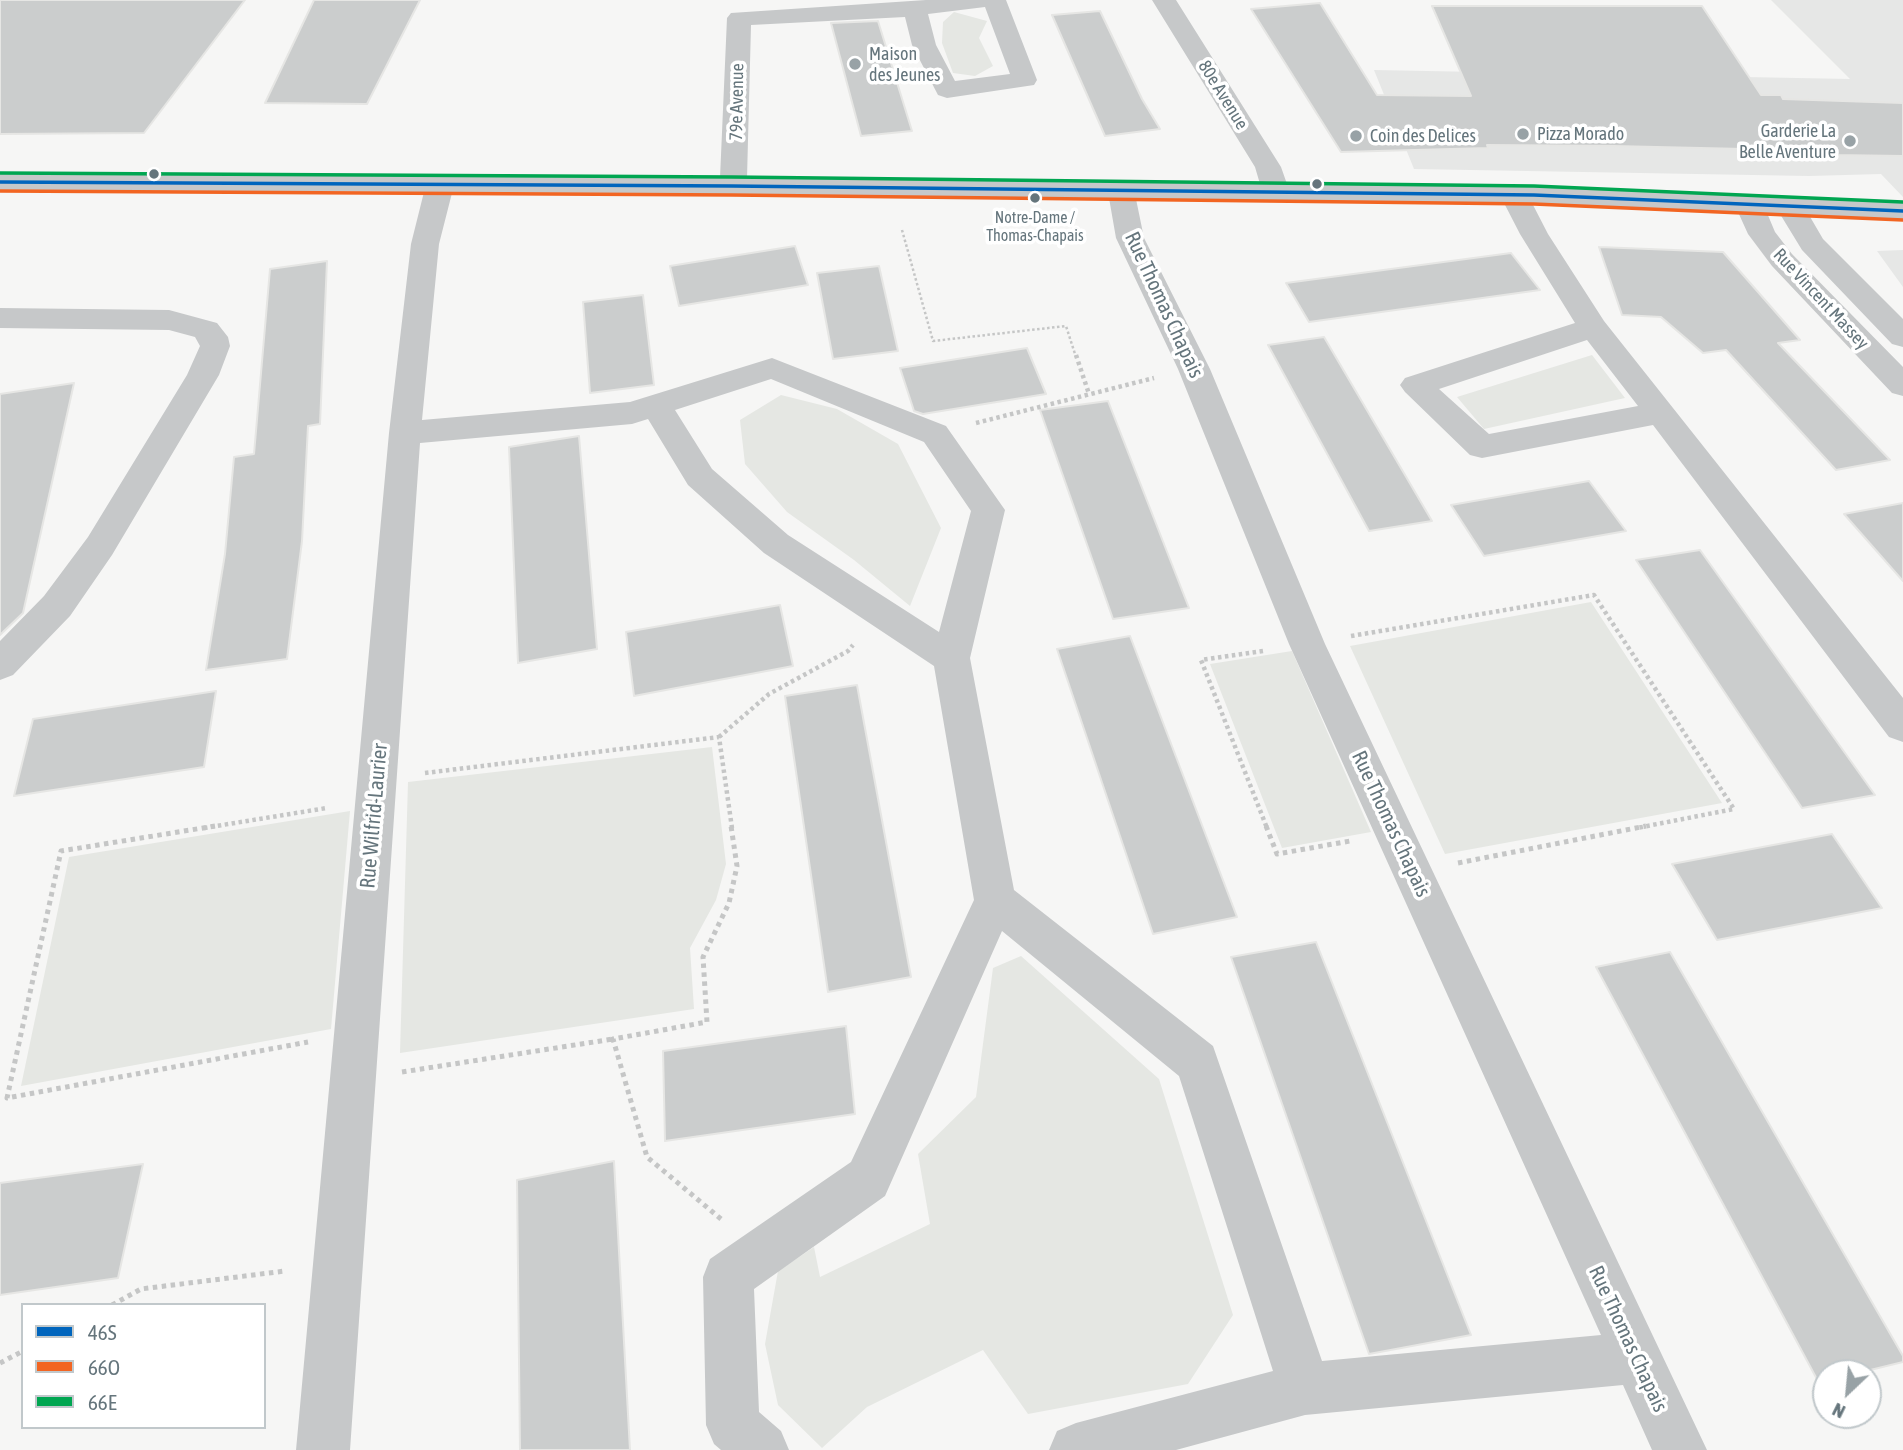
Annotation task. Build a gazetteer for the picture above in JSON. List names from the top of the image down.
{
  "streets": {
    "street": [
      "80e Avenue",
      "79e Avenue",
      "Rue Vincent Massey",
      "Rue Thomas Chapais",
      "Rue Wilfrid-Laurier"
    ]
  },
  "places": [
    "Maison des Jeunes",
    "Pizza Morado",
    "Coin des Delices",
    "Garderie La Belle Aventure",
    "Notre-Dame / Thomas-Chapais"
  ],
  "lines": ["transit line 66E", "transit line 46S", "transit line 66O"],
  "legend": ["46S", "66O", "66E"],
  "north": "bottom left"
}
